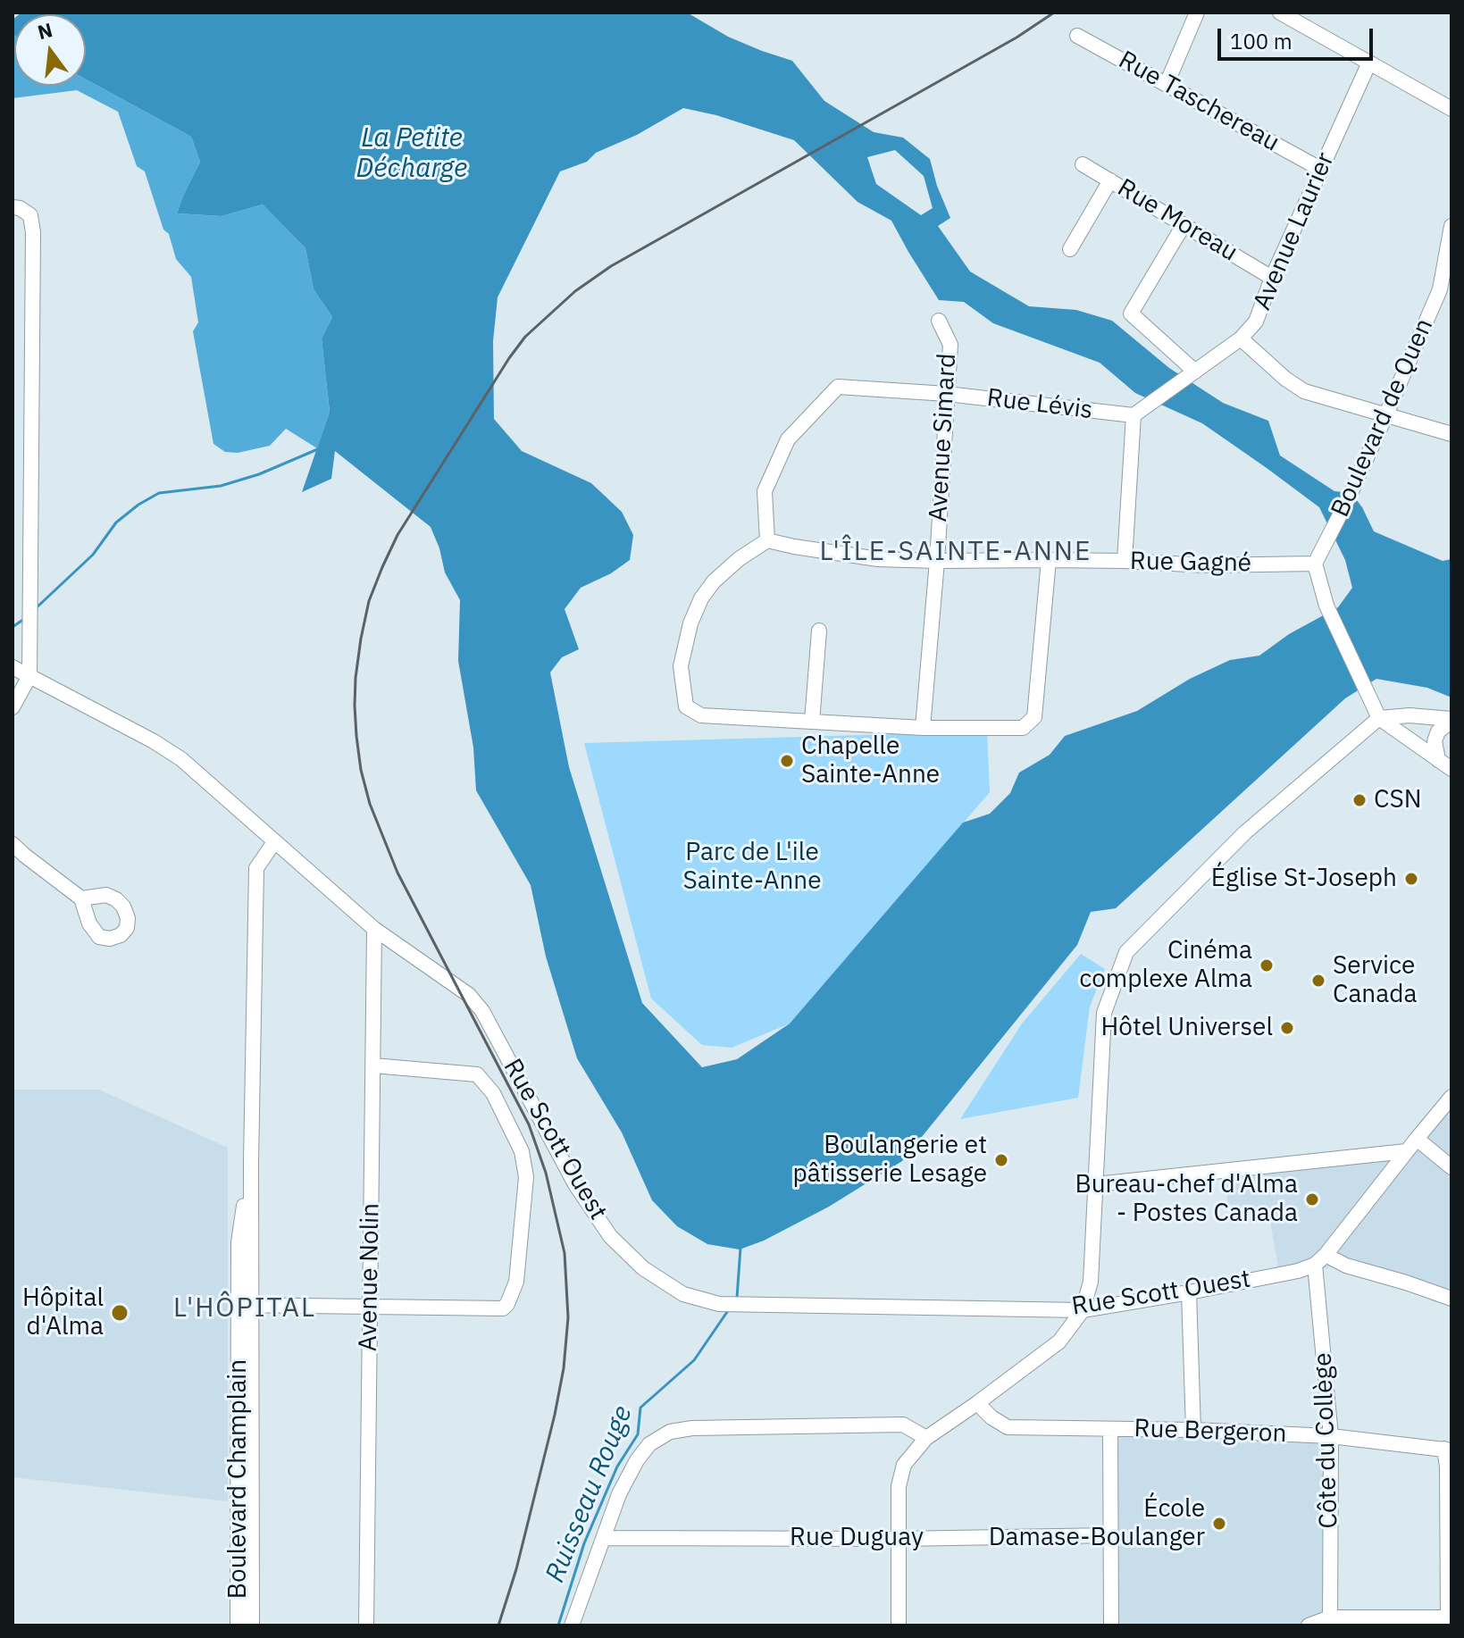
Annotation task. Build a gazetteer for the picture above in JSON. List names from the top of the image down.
{
  "streets": {
    "street": [
      "Rue Taschereau",
      "Rue Moreau",
      "Avenue Laurier",
      "Rue Lévis",
      "Boulevard de Quen",
      "Avenue Simard",
      "Rue Gagné",
      "Rue Scott Ouest",
      "Avenue Nolin",
      "Rue Bergeron",
      "Côte du Collège",
      "Boulevard Champlain",
      "Rue Duguay"
    ]
  },
  "crossings": [
    ["Rue Taschereau", "Avenue Laurier"],
    ["Rue Moreau", "Avenue Laurier"],
    ["Avenue Laurier", "Rue Lévis"],
    ["Rue Lévis", "Avenue Simard"],
    ["Rue Lévis", "Rue Gagné"],
    ["Boulevard de Quen", "Rue Gagné"],
    ["Avenue Simard", "Rue Gagné"],
    ["Rue Scott Ouest", "Avenue Nolin"],
    ["Rue Scott Ouest", "Côte du Collège"],
    ["Rue Scott Ouest", "Boulevard Champlain"],
    ["Rue Bergeron", "Côte du Collège"]
  ],
  "districts": ["L'ÎLE-SAINTE-ANNE", "L'HÔPITAL"],
  "water": ["La Petite Décharge", "Ruisseau Rouge"],
  "parks": ["Parc de L'ile Sainte-Anne"],
  "places": [
    "Chapelle Sainte-Anne",
    "CSN",
    "Église St-Joseph",
    "Cinéma complexe Alma",
    "Service Canada",
    "Hôtel Universel",
    "Boulangerie et pâtisserie Lesage",
    "Bureau-chef d'Alma - Postes Canada",
    "Hôpital d'Alma",
    "École Damase-Boulanger"
  ],
  "scale_bar": "100 m",
  "north": "top"
}
